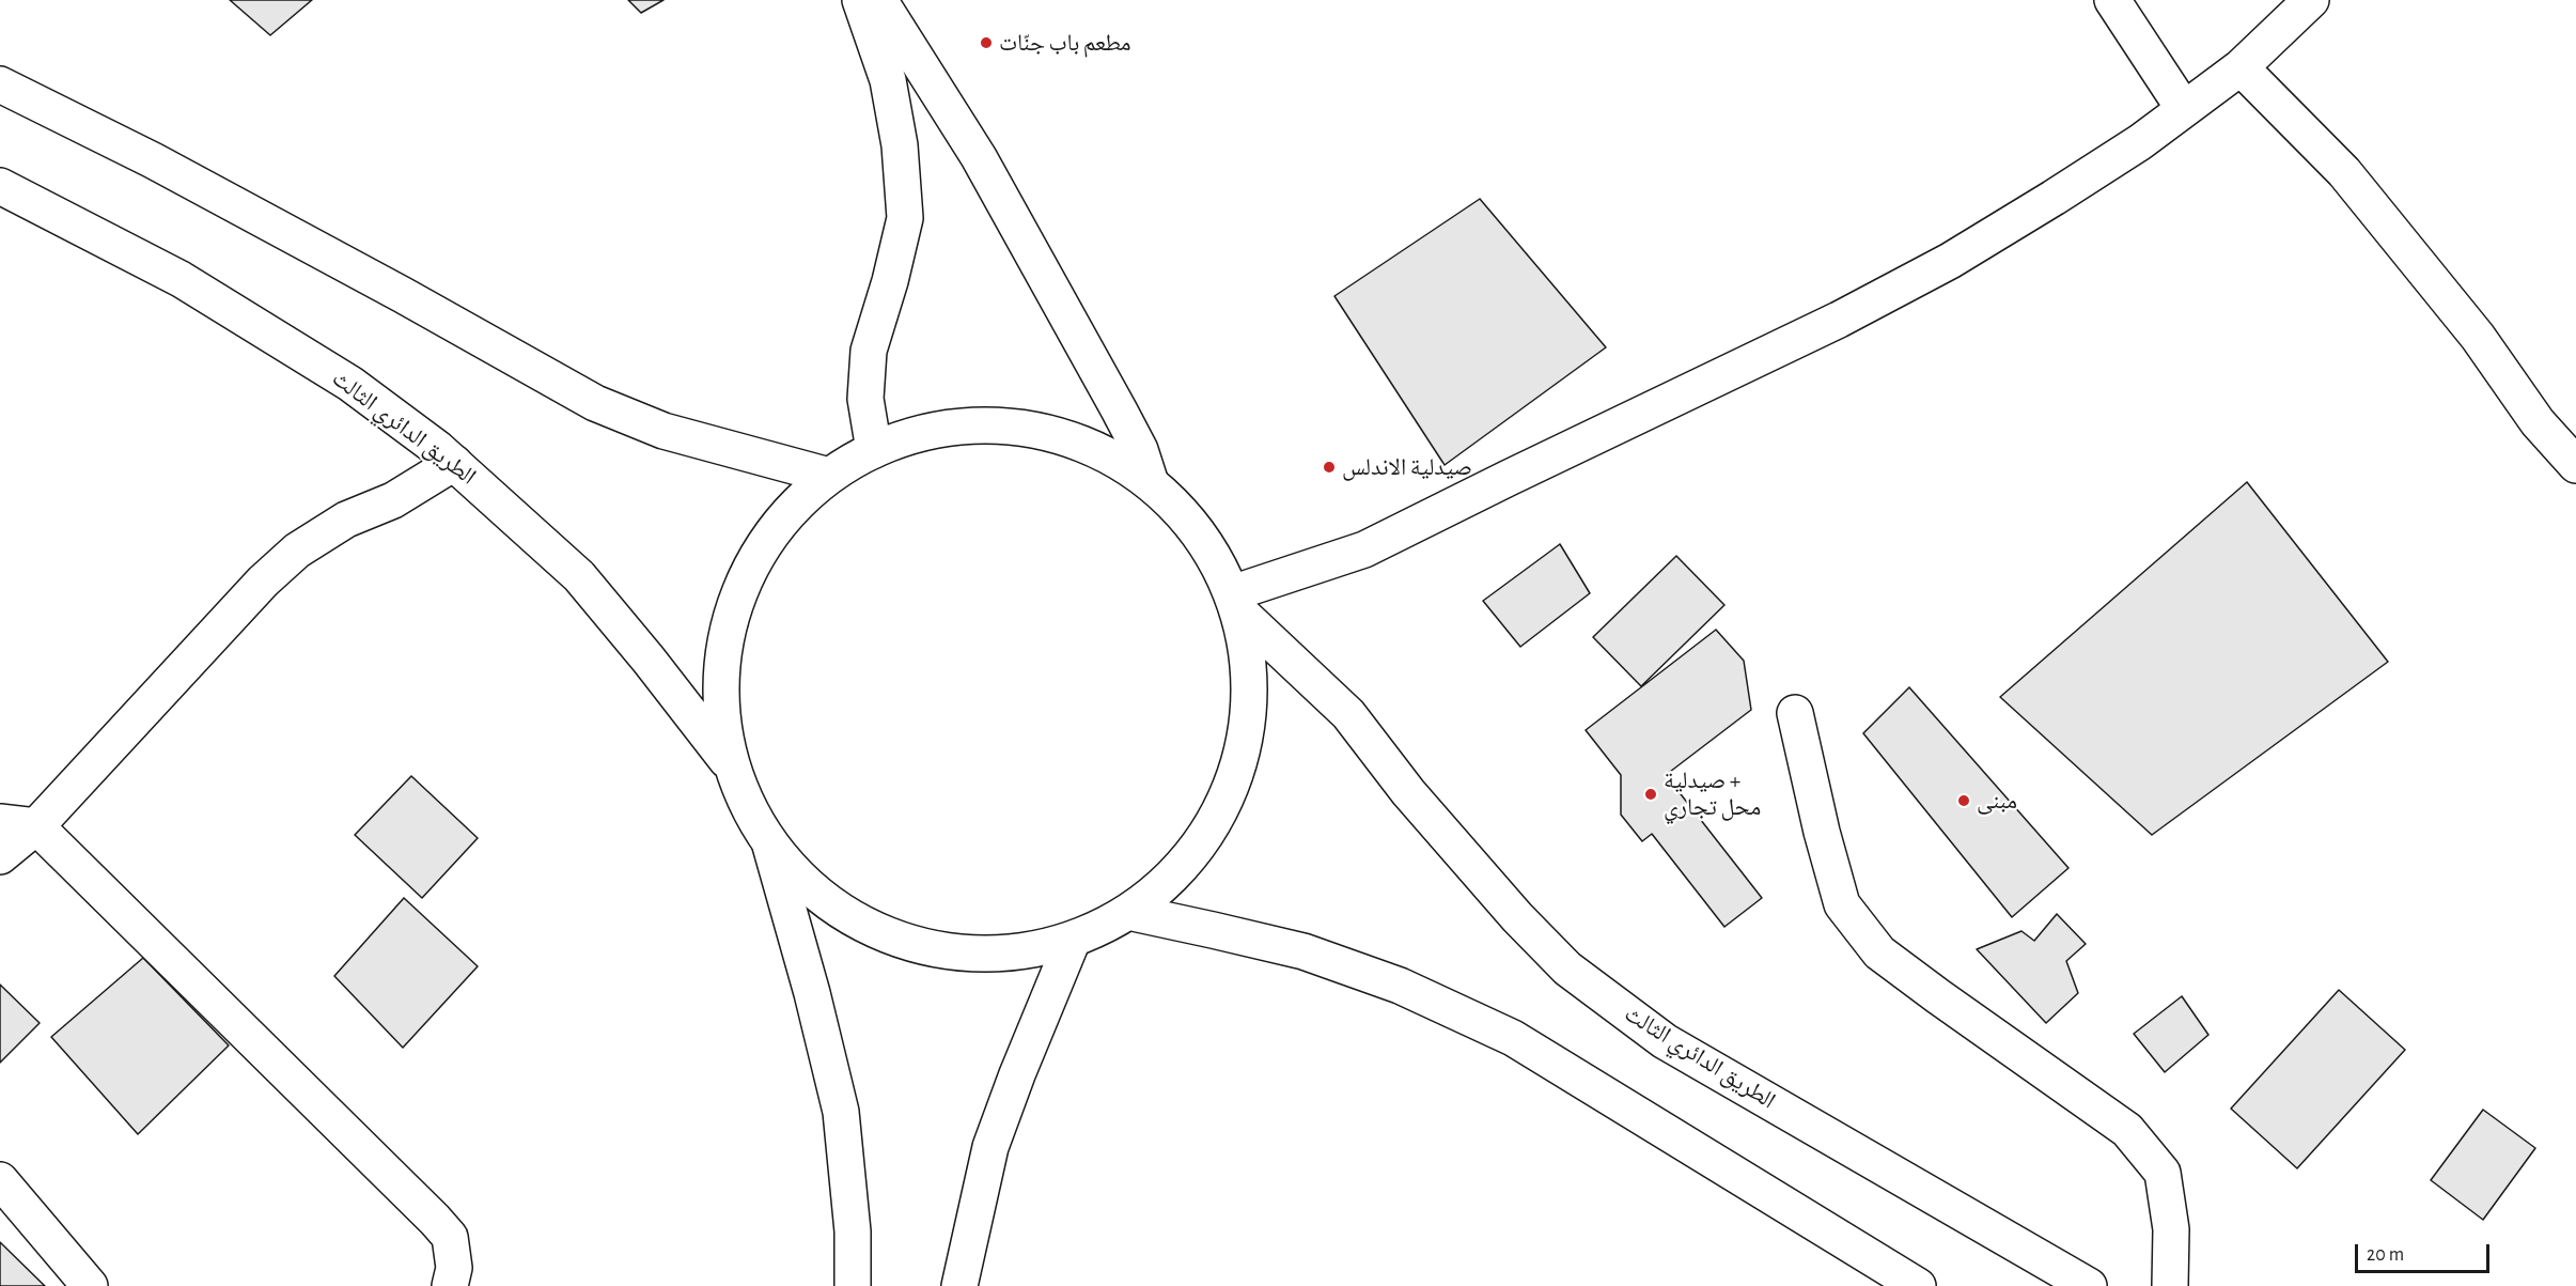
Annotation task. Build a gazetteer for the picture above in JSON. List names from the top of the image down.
{
  "streets": {
    "street": ["الطريق الدائري الثالث"]
  },
  "places": [
    "مطعم باب جنّات",
    "صيدلية الاندلس",
    "صيدلية + محل تجاري",
    "مبنى"
  ],
  "scale_bar": "20 m"
}
